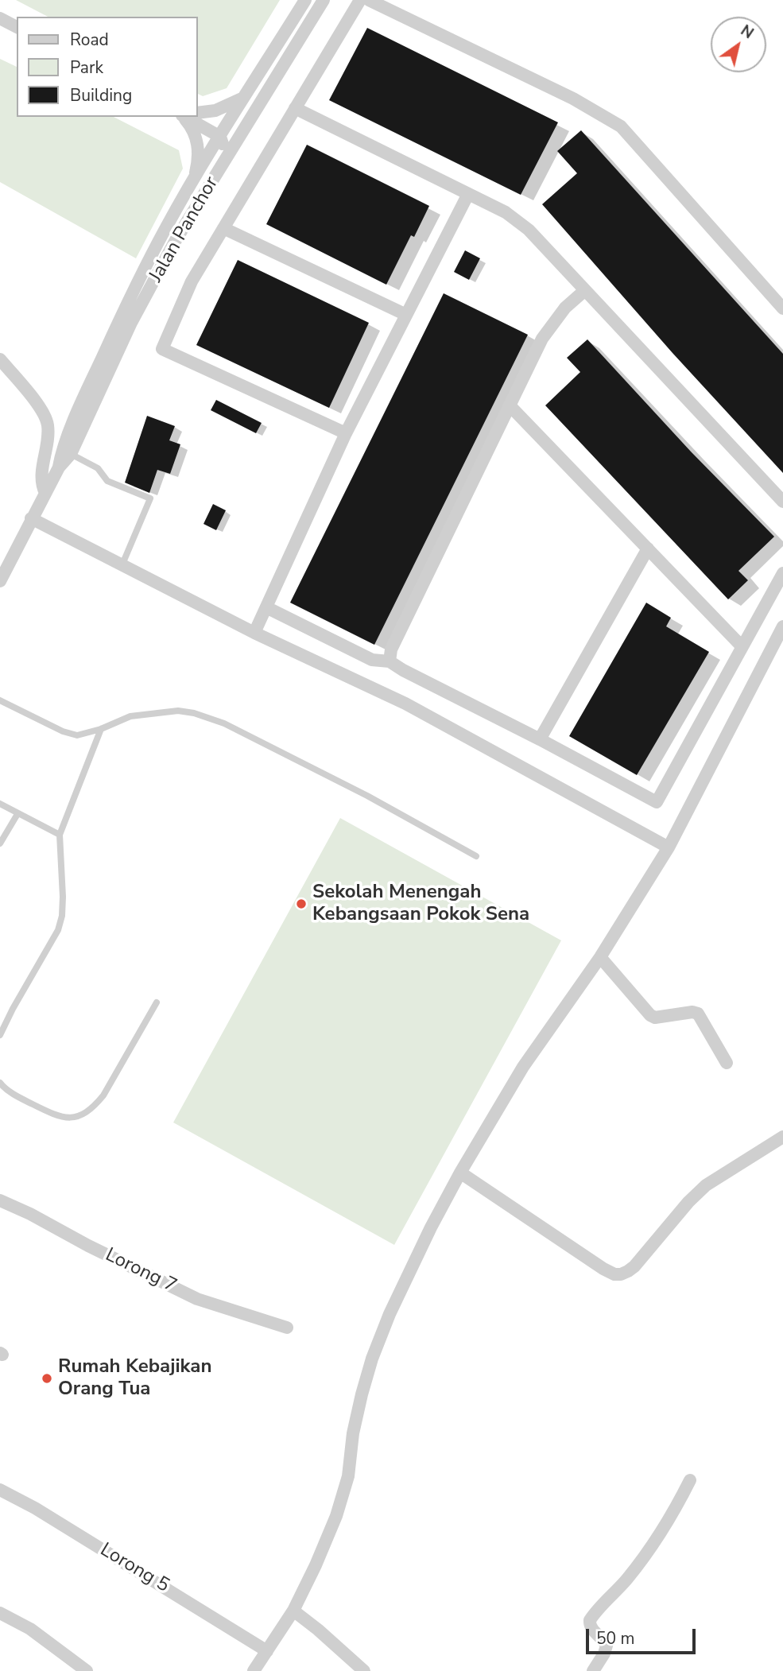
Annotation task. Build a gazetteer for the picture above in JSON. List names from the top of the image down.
{
  "streets": {
    "street": ["Jalan Panchor", "Lorong 7", "Lorong 5"]
  },
  "places": ["Sekolah Menengah Kebangsaan Pokok Sena", "Rumah Kebajikan Orang Tua"],
  "legend": ["Road", "Park", "Building"],
  "scale_bar": "50 m",
  "north": "top right"
}
